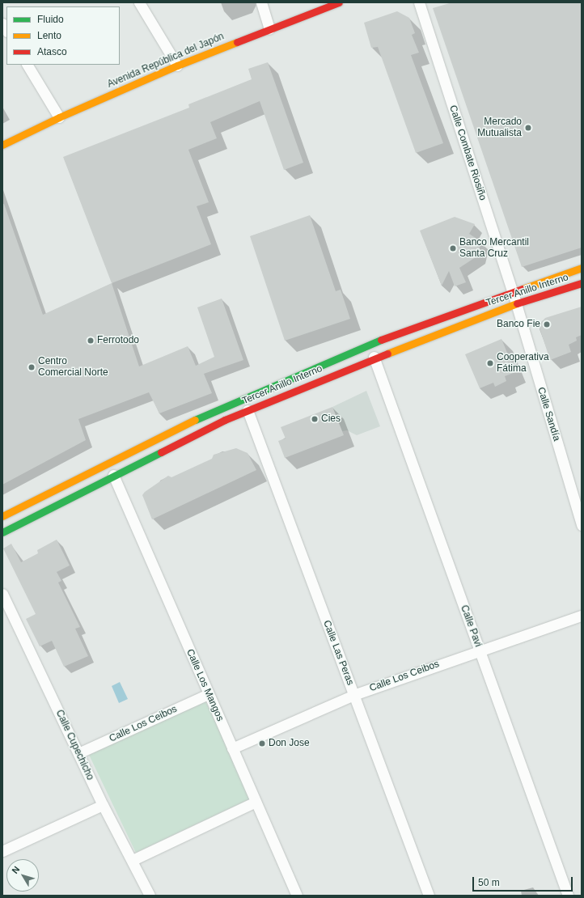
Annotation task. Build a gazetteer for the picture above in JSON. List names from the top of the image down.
{
  "streets": {
    "main road": ["Avenida República del Japón", "Tercer Anillo Interno"],
    "street": [
      "Calle Combate Riosiño",
      "Calle Sandía",
      "Calle Pavi",
      "Calle Las Peras",
      "Calle Los Ceibos",
      "Calle Los Mangos",
      "Calle Cupechicho"
    ]
  },
  "crossings": [
    ["Calle Combate Riosiño", "Tercer Anillo Interno"],
    ["Calle Combate Riosiño", "Calle Sandía"],
    ["Tercer Anillo Interno", "Calle Sandía"],
    ["Tercer Anillo Interno", "Calle Pavi"],
    ["Tercer Anillo Interno", "Calle Las Peras"],
    ["Tercer Anillo Interno", "Calle Los Mangos"],
    ["Calle Pavi", "Calle Los Ceibos"],
    ["Calle Las Peras", "Calle Los Ceibos"],
    ["Calle Los Ceibos", "Calle Los Mangos"],
    ["Calle Los Ceibos", "Calle Cupechicho"]
  ],
  "places": [
    "Mercado Mutualista",
    "Banco Mercantil Santa Cruz",
    "Banco Fie",
    "Ferrotodo",
    "Cooperativa Fátima",
    "Centro Comercial Norte",
    "Cies",
    "Don Jose"
  ],
  "legend": ["Fluido", "Lento", "Atasco"],
  "scale_bar": "50 m",
  "north": "top left"
}
